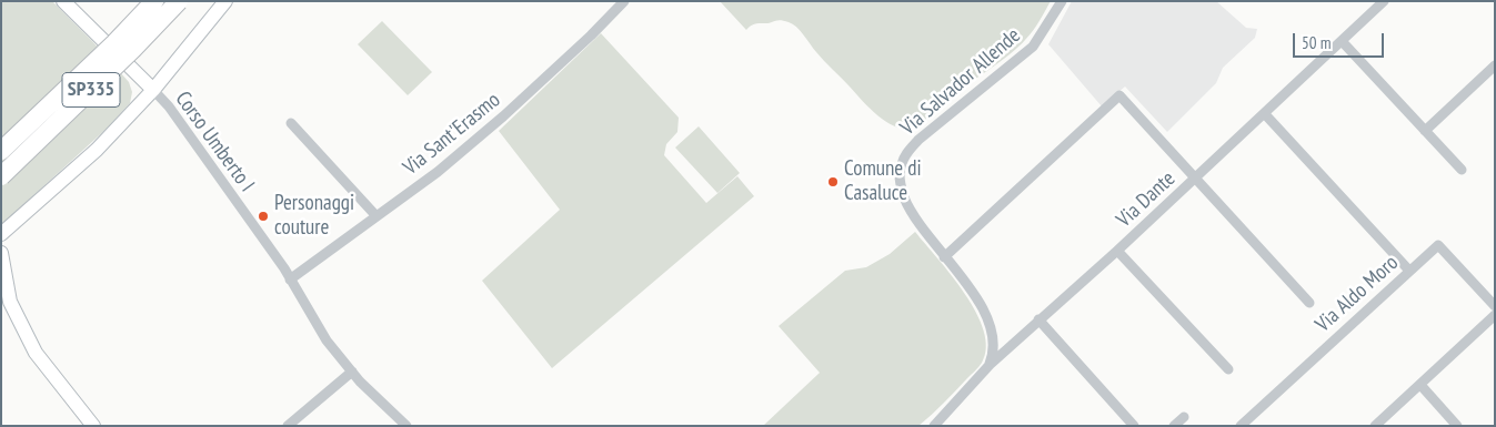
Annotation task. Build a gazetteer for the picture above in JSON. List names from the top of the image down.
{
  "streets": {
    "highway": ["SP335"],
    "street": [
      "Via Salvador Allende",
      "Via Sant'Erasmo",
      "Corso Umberto I",
      "Via Dante",
      "Via Aldo Moro"
    ]
  },
  "crossings": [
    ["Via Salvador Allende", "Via Dante"],
    ["Via Sant'Erasmo", "Corso Umberto I"]
  ],
  "places": ["Comune di Casaluce", "Personaggi couture"],
  "scale_bar": "50 m"
}
